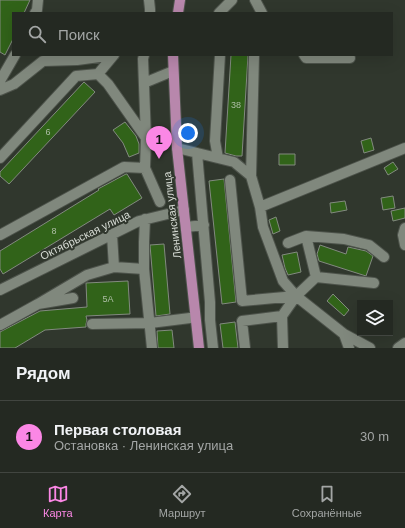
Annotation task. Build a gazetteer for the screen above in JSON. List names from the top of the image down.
{
  "streets": {
    "main road": ["Ленинская улица"],
    "street": ["Октябрьская улица"]
  },
  "crossings": [
    ["Ленинская улица", "Октябрьская улица"]
  ],
  "house_numbers": [
    "38",
    "6",
    "8",
    "5А"
  ],
  "page": {
    "search": "Поиск",
    "pins": "1",
    "heading": "Рядом",
    "list": [
      {
        "mark": "1",
        "name": "Первая столовая",
        "note": "Остановка · Ленинская улица",
        "value": "30 m"
      }
    ],
    "nav": ["Карта", "Маршрут", "Сохранённые"]
  }
}
